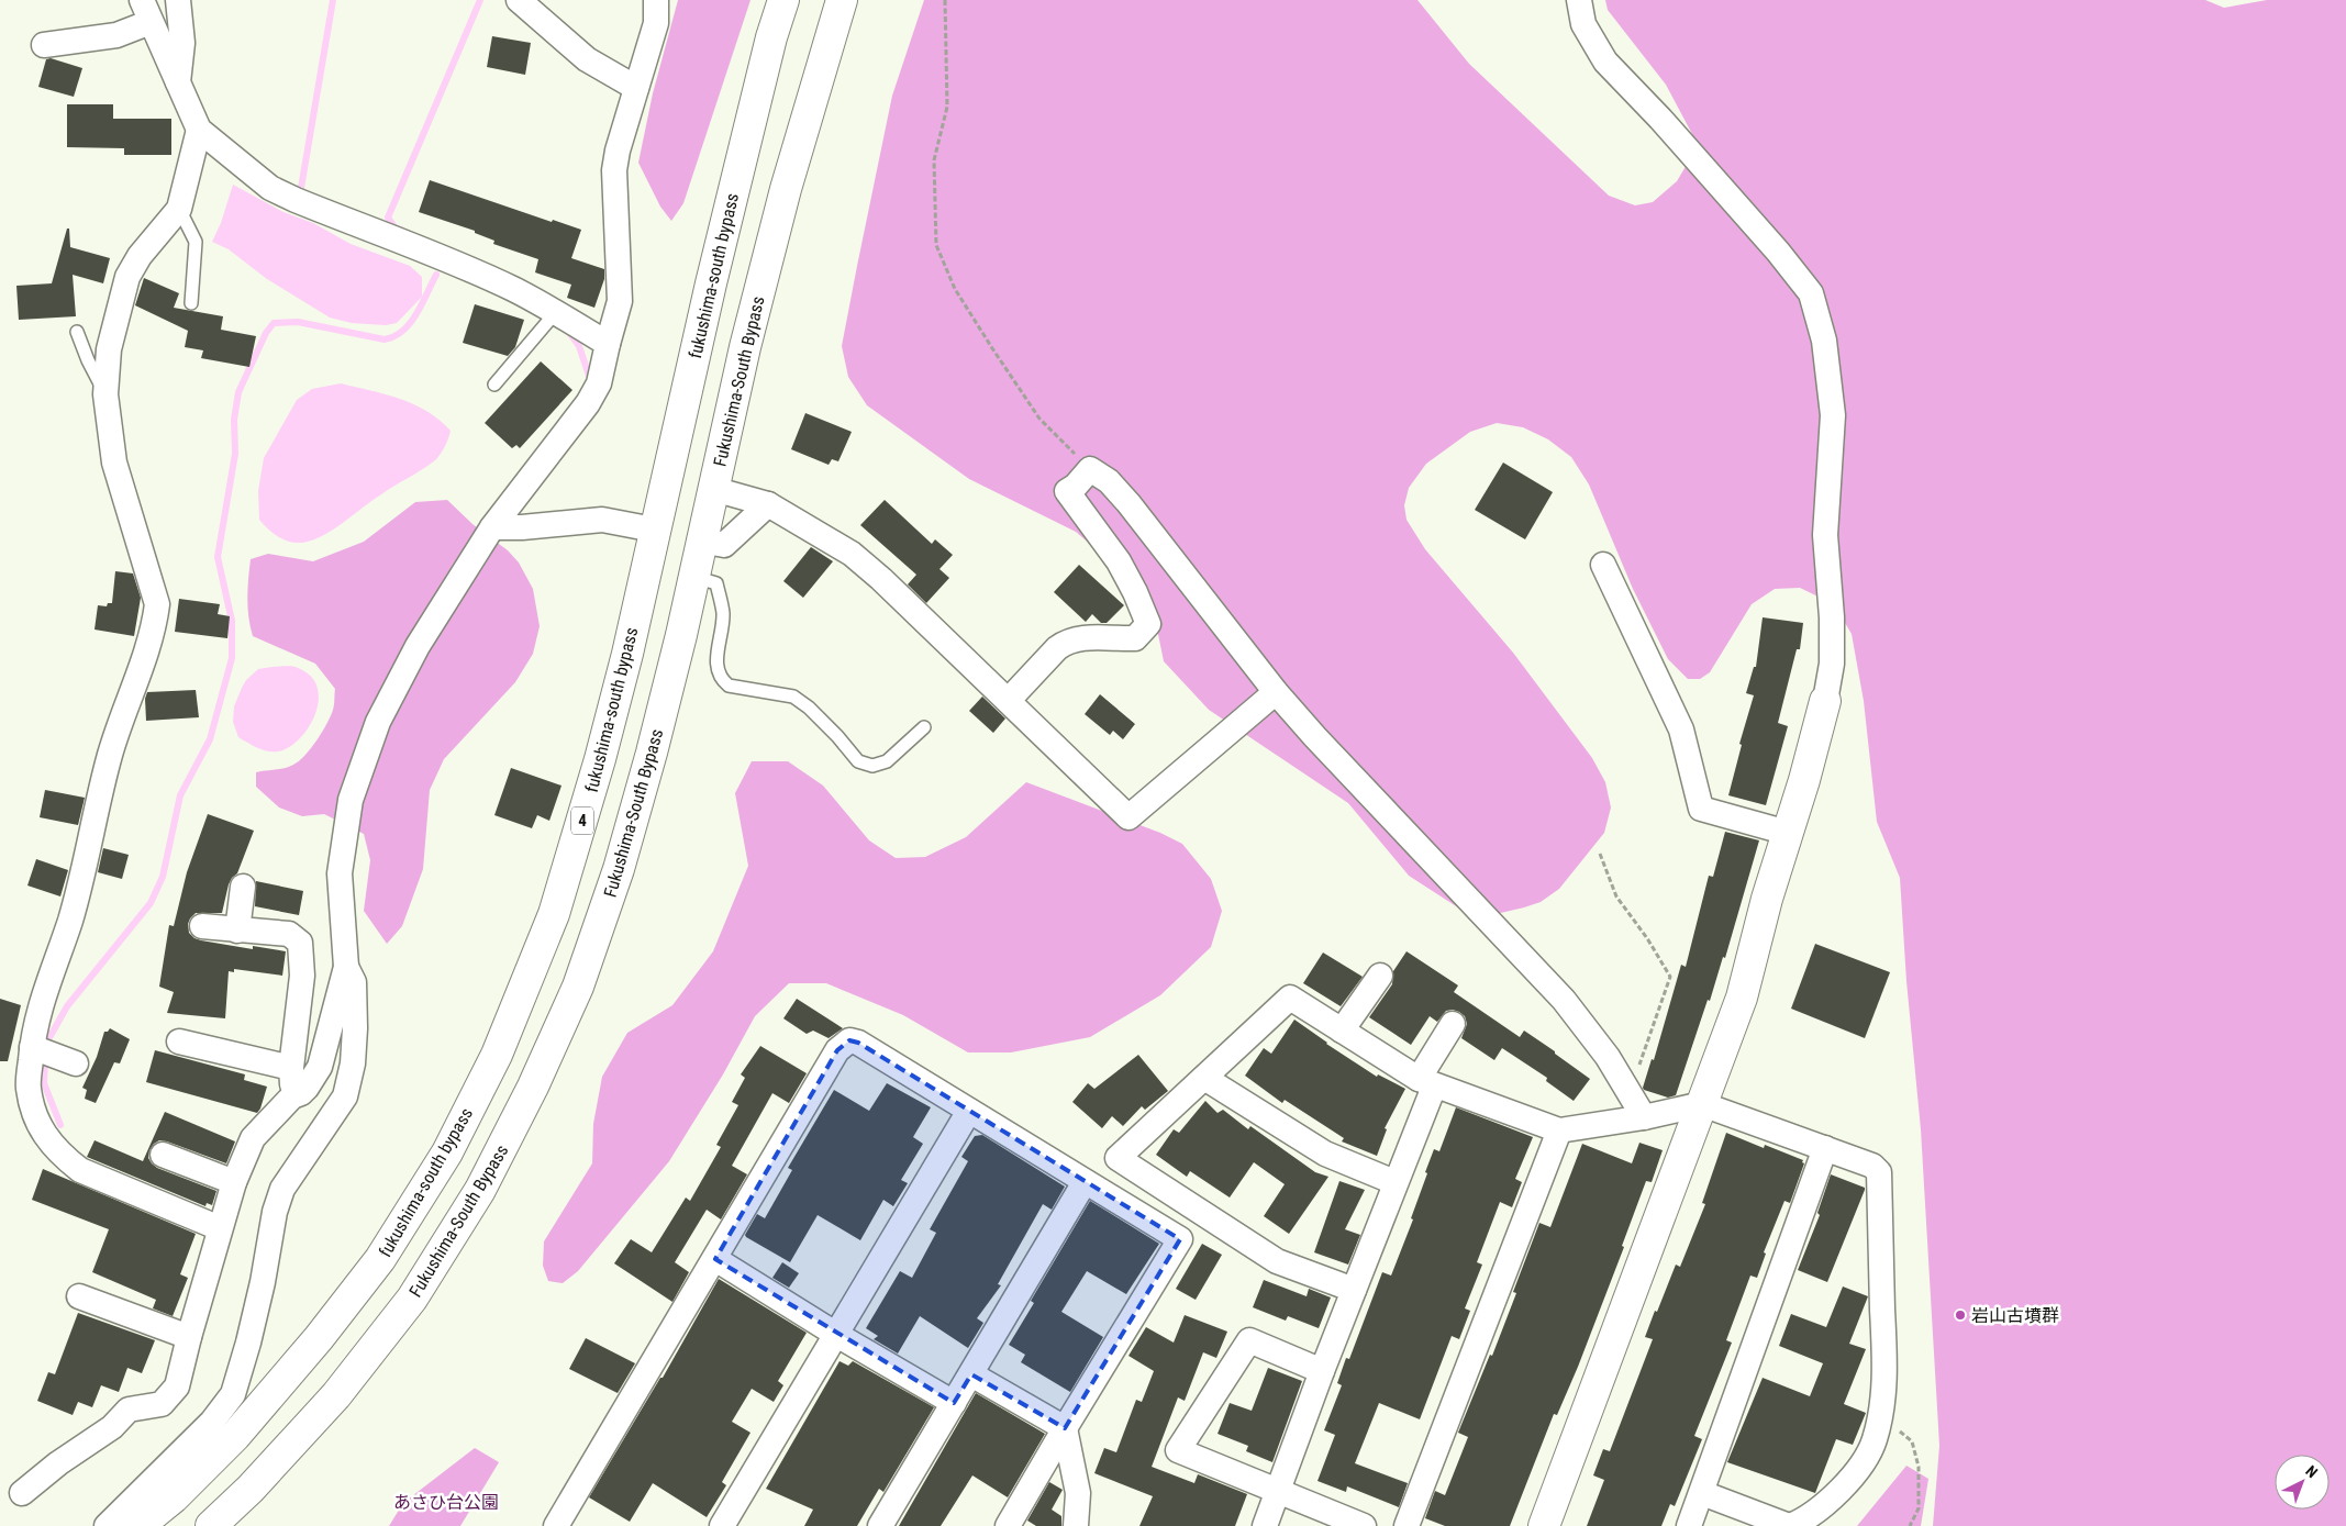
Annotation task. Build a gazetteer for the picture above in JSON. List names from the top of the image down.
{
  "streets": {
    "main road": ["fukushima-south bypass", "Fukushima-South Bypass", "4"]
  },
  "parks": ["あさひ台公園"],
  "places": ["岩山古墳群"],
  "north": "top right"
}
